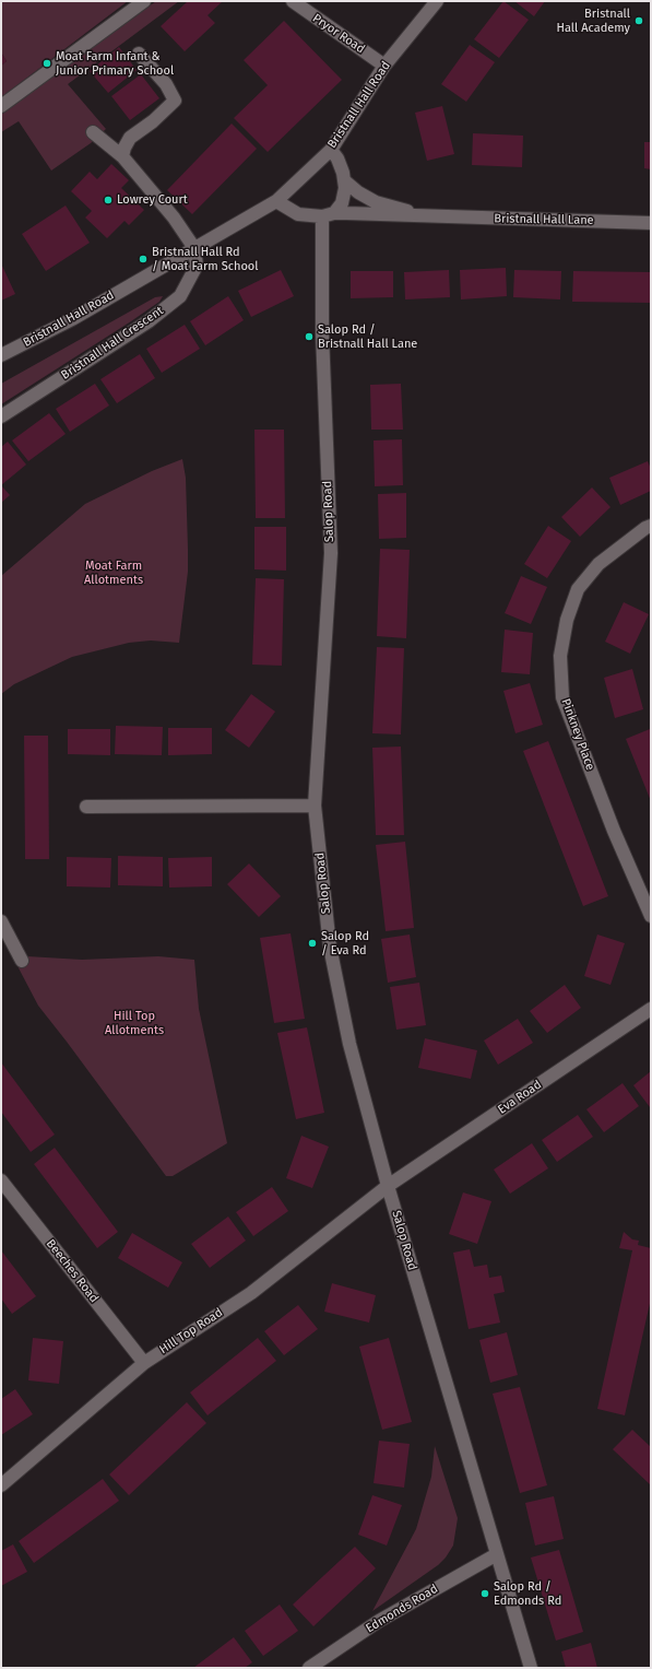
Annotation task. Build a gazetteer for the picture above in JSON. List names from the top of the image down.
{
  "streets": {
    "street": [
      "Pryor Road",
      "Bristnall Hall Road",
      "Bristnall Hall Lane",
      "Bristnall Hall Crescent",
      "Salop Road",
      "Pinkney Place",
      "Eva Road",
      "Beeches Road",
      "Hill Top Road",
      "Edmonds Road"
    ]
  },
  "crossings": [
    ["Pryor Road", "Bristnall Hall Road"],
    ["Bristnall Hall Road", "Bristnall Hall Lane"],
    ["Bristnall Hall Road", "Bristnall Hall Crescent"],
    ["Bristnall Hall Lane", "Salop Road"],
    ["Salop Road", "Eva Road"],
    ["Salop Road", "Hill Top Road"],
    ["Salop Road", "Edmonds Road"],
    ["Eva Road", "Hill Top Road"],
    ["Beeches Road", "Hill Top Road"]
  ],
  "parks": ["Moat Farm Allotments", "Hill Top Allotments"],
  "places": [
    "Bristnall Hall Academy",
    "Moat Farm Infant & Junior Primary School",
    "Lowrey Court",
    "Bristnall Hall Rd / Moat Farm School",
    "Salop Rd / Bristnall Hall Lane",
    "Salop Rd / Eva Rd",
    "Salop Rd / Edmonds Rd"
  ]
}
